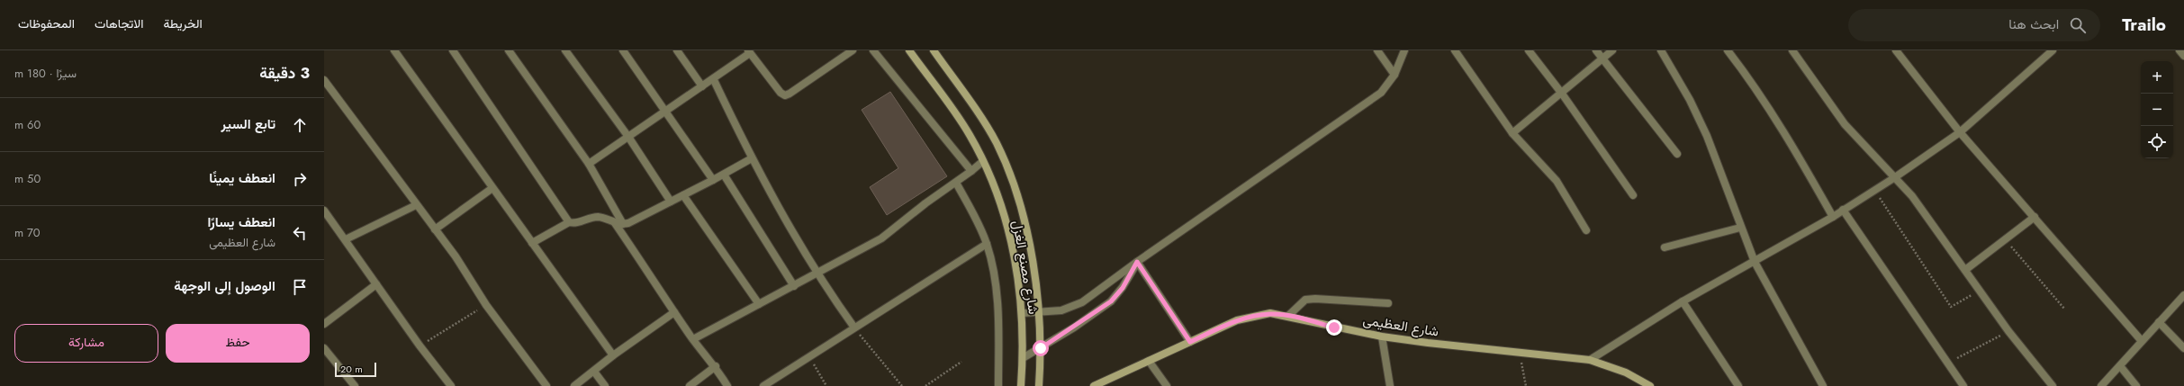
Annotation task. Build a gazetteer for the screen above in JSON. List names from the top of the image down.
{
  "streets": {
    "street": ["شارع مصنع الغزل", "شارع العظيمى"]
  },
  "scale_bar": "20 m",
  "page": {
    "header": "Trailo",
    "search": "ابحث هنا",
    "nav": ["الخريطة", "الاتجاهات", "المحفوظات"],
    "heading": ["3 دقيقة", "سيرًا · 180 m"],
    "map_buttons": ["+", "−"],
    "list": [
      ["تابع السير", "60 m"],
      ["انعطف يمينًا", "50 m"],
      ["انعطف يسارًا", "شارع العظيمى", "70 m"],
      "الوصول إلى الوجهة"
    ],
    "buttons": ["حفظ", "مشاركة"],
    "scale": "20 m"
  }
}
